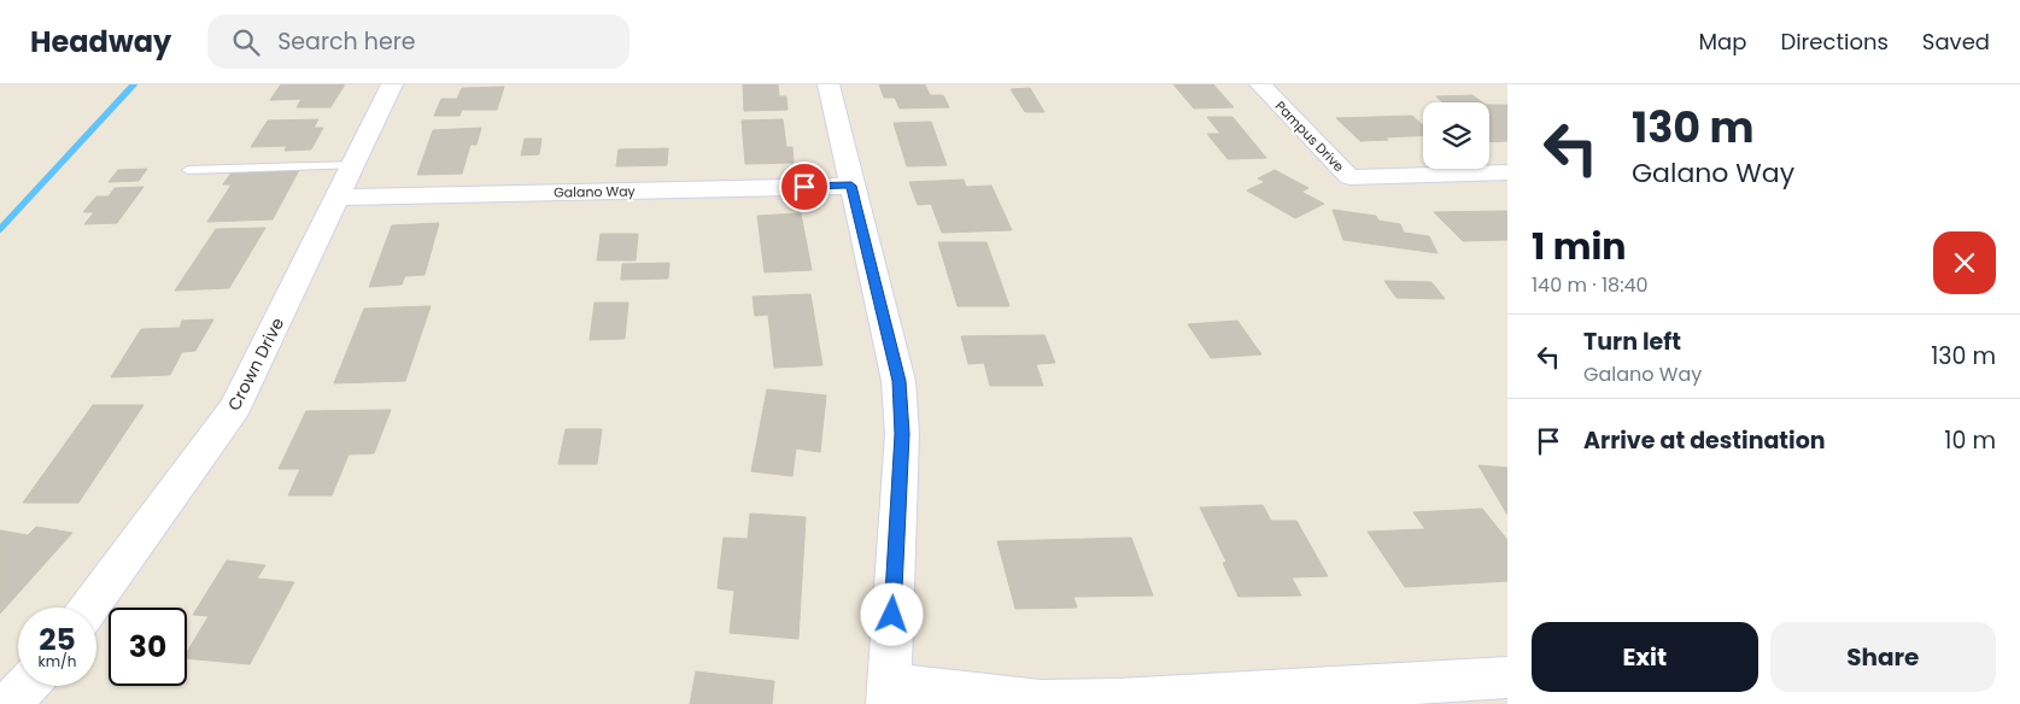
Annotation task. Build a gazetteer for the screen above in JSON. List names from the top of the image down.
{
  "streets": {
    "street": ["Pampus Drive", "Galano Way", "Crown Drive"]
  },
  "crossings": [
    ["Galano Way", "Crown Drive"]
  ],
  "page": {
    "header": "Headway",
    "search": "Search here",
    "nav": ["Map", "Directions", "Saved"],
    "turn": ["130 m", "Galano Way"],
    "heading": ["1 min", "140 m · 18:40"],
    "list": [
      {
        "name": "Turn left",
        "note": "Galano Way",
        "value": "130 m"
      },
      {
        "name": "Arrive at destination",
        "value": "10 m"
      }
    ],
    "speed": "25 km/h",
    "limit": "30",
    "buttons": ["Exit", "Share"]
  }
}
